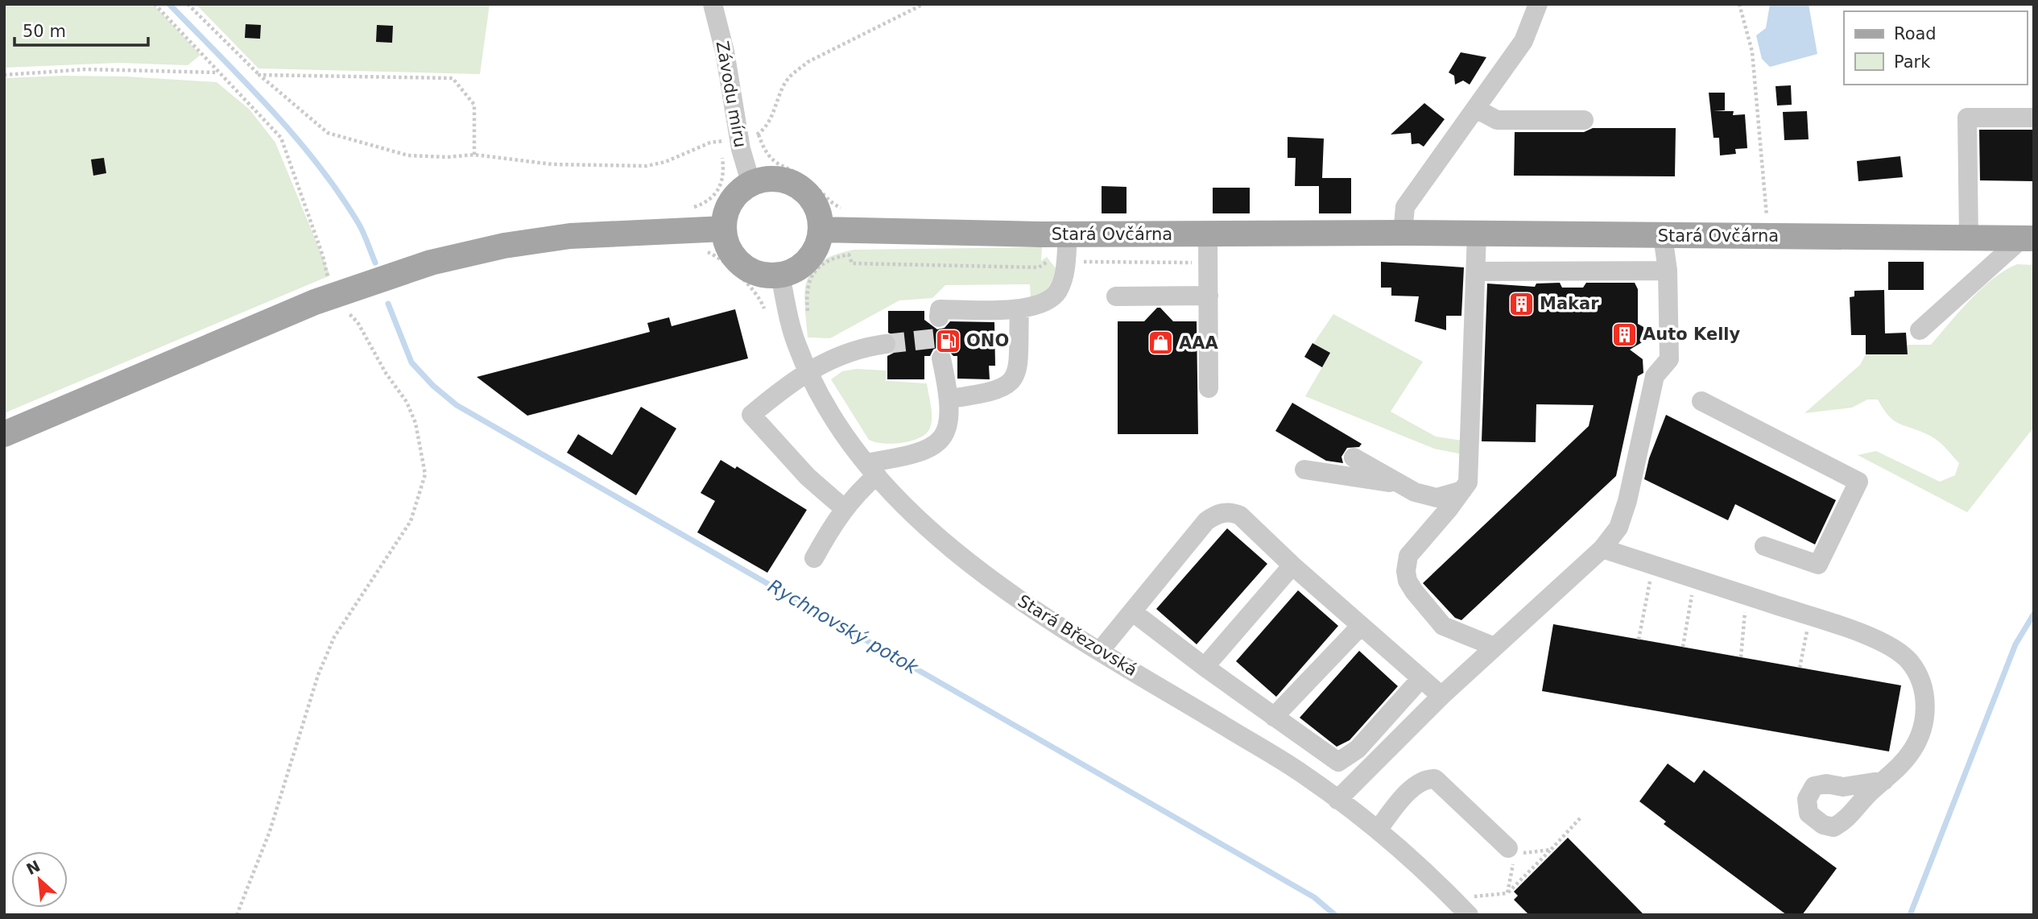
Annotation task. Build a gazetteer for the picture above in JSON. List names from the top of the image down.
{
  "streets": {
    "main road": ["Stará Ovčárna"],
    "street": ["Závodu míru", "Stará Březovská"]
  },
  "crossings": [
    ["Závodu míru", "Stará Ovčárna"],
    ["Závodu míru", "Stará Březovská"],
    ["Stará Ovčárna", "Stará Březovská"]
  ],
  "water": ["Rychnovský potok"],
  "places": {
    "building": ["Makar", "Auto Kelly"],
    "fuel station": ["ONO"],
    "shop": ["AAA"]
  },
  "legend": ["Road", "Park"],
  "scale_bar": "50 m",
  "north": "top left"
}
